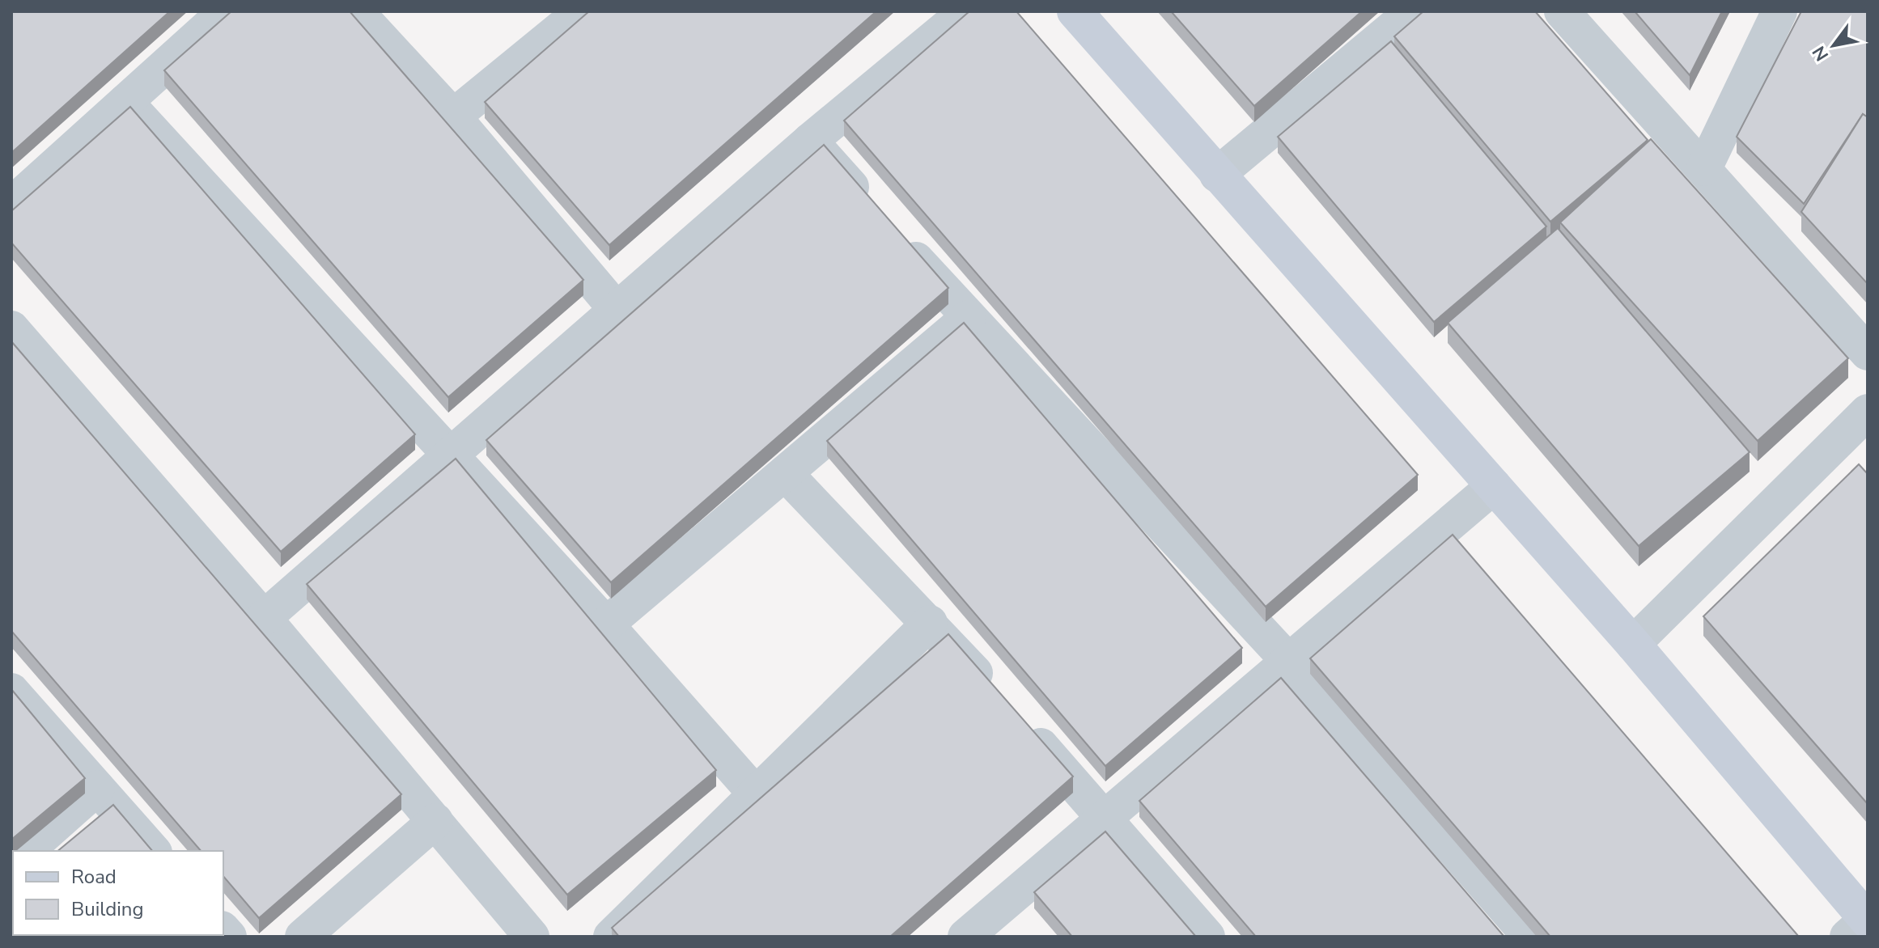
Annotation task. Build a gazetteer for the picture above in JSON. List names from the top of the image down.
{
  "legend": ["Road", "Building"],
  "north": "bottom left"
}
